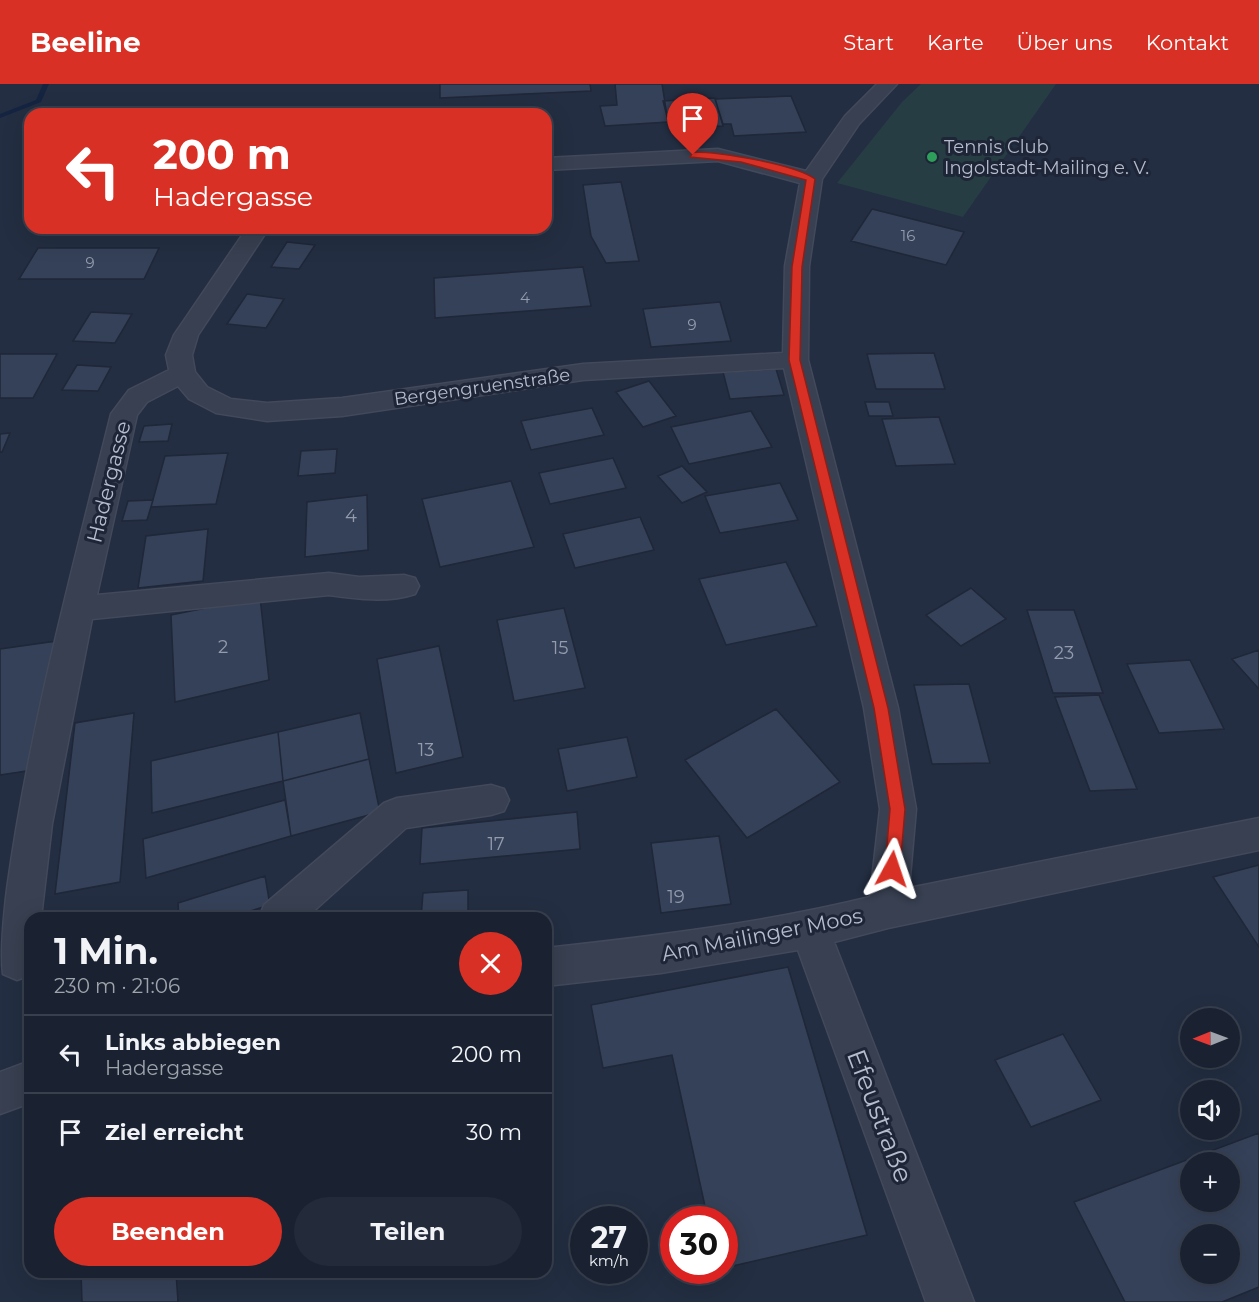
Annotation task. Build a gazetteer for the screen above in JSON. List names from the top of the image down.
{
  "streets": {
    "street": [
      "Bergengruenstraße",
      "Hadergasse",
      "Am Mailinger Moos",
      "Efeustraße"
    ]
  },
  "crossings": [
    ["Bergengruenstraße", "Hadergasse"],
    ["Am Mailinger Moos", "Efeustraße"]
  ],
  "places": ["Tennis Club Ingolstadt-Mailing e. V."],
  "house_numbers": [
    "16",
    "9",
    "4",
    "9",
    "4",
    "2",
    "15",
    "23",
    "13",
    "17",
    "19"
  ],
  "north": "left",
  "page": {
    "header": "Beeline",
    "nav": [
      "Start",
      "Karte",
      "Über uns",
      "Kontakt"
    ],
    "turn": ["200 m", "Hadergasse"],
    "heading": ["1 Min.", "230 m · 21:06"],
    "map_buttons": ["+", "−"],
    "list": [
      {
        "name": "Links abbiegen",
        "note": "Hadergasse",
        "value": "200 m"
      },
      {
        "name": "Ziel erreicht",
        "value": "30 m"
      }
    ],
    "buttons": ["Beenden", "Teilen"],
    "speed": "27 km/h",
    "limit": "30"
  }
}
